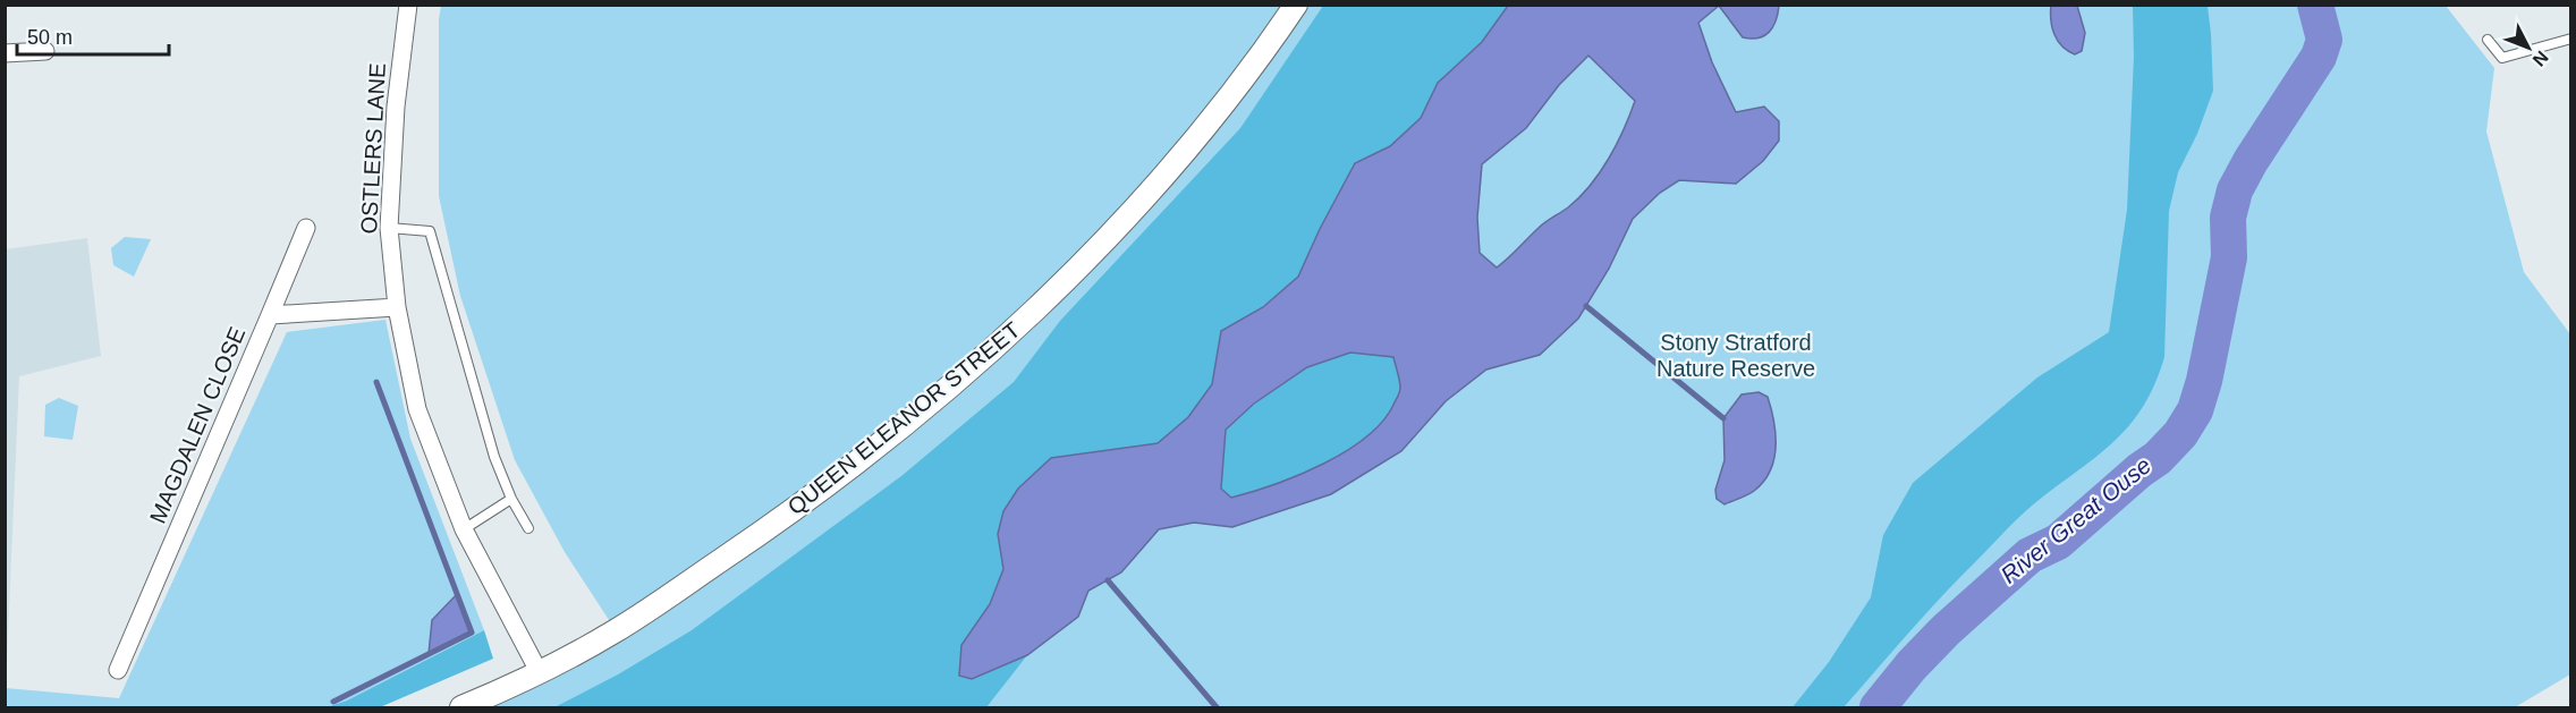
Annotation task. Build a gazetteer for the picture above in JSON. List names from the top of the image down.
{
  "streets": {
    "street": ["OSTLERS LANE", "QUEEN ELEANOR STREET", "MAGDALEN CLOSE"]
  },
  "crossings": [
    ["OSTLERS LANE", "QUEEN ELEANOR STREET"],
    ["OSTLERS LANE", "MAGDALEN CLOSE"]
  ],
  "water": ["River Great Ouse"],
  "parks": ["Stony Stratford Nature Reserve"],
  "scale_bar": "50 m",
  "north": "bottom right"
}
